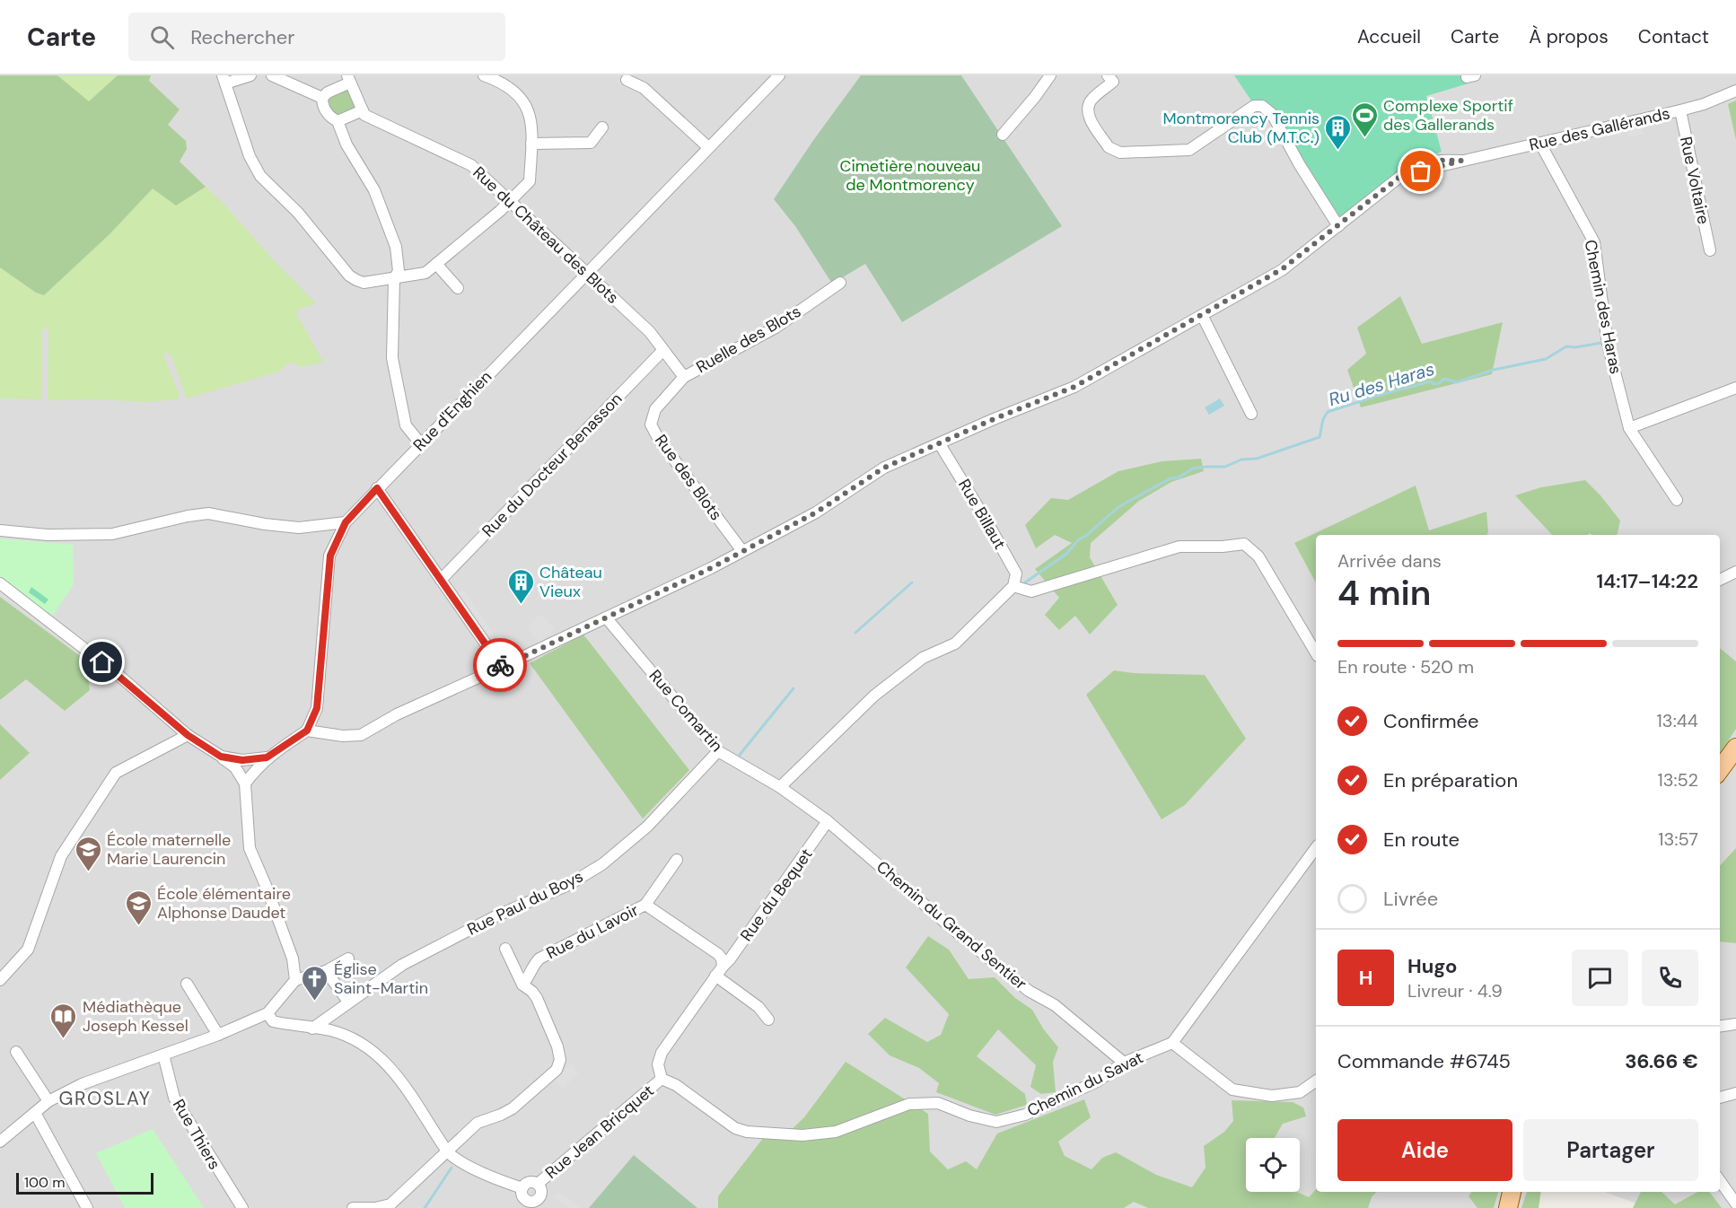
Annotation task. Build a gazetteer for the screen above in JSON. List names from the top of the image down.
{
  "streets": {
    "street": [
      "Rue des Gallérands",
      "Rue Voltaire",
      "Rue du Château des Blots",
      "Chemin des Haras",
      "Ruelle des Blots",
      "Rue d'Enghien",
      "Rue du Docteur Benasson",
      "Rue des Blots",
      "Rue Billaut",
      "Rue Comartin",
      "Rue du Bequet",
      "Rue Paul du Boys",
      "Chemin du Grand Sentier",
      "Rue du Lavoir",
      "Chemin du Savat",
      "Rue Jean Bricquet",
      "Rue Thiers"
    ]
  },
  "crossings": [
    ["Rue des Gallérands", "Rue Voltaire"],
    ["Rue des Gallérands", "Chemin des Haras"],
    ["Rue des Gallérands", "Rue d'Enghien"],
    ["Rue des Gallérands", "Rue des Blots"],
    ["Rue des Gallérands", "Rue Billaut"],
    ["Rue des Gallérands", "Rue Comartin"],
    ["Rue du Château des Blots", "Ruelle des Blots"],
    ["Rue du Château des Blots", "Rue d'Enghien"],
    ["Rue du Château des Blots", "Rue du Docteur Benasson"],
    ["Rue du Château des Blots", "Rue des Blots"],
    ["Ruelle des Blots", "Rue des Blots"],
    ["Rue Comartin", "Rue Paul du Boys"],
    ["Rue Comartin", "Chemin du Grand Sentier"],
    ["Rue du Bequet", "Chemin du Grand Sentier"],
    ["Rue du Bequet", "Rue du Lavoir"],
    ["Chemin du Grand Sentier", "Chemin du Savat"],
    ["Chemin du Savat", "Rue Jean Bricquet"]
  ],
  "districts": ["GROSLAY"],
  "water": ["Ru des Haras"],
  "parks": ["Cimetière nouveau de Montmorency"],
  "places": {
    "sports": ["Complexe Sportif des Gallerands"],
    "building": ["Montmorency Tennis Club (M.T.C.)", "Château Vieux"],
    "school or university": ["École maternelle Marie Laurencin", "École élémentaire Alphonse Daudet"],
    "church": ["Église Saint-Martin"],
    "library": ["Médiathèque Joseph Kessel"]
  },
  "scale_bar": "100 m",
  "page": {
    "header": "Carte",
    "search": "Rechercher",
    "nav": [
      "Accueil",
      "Carte",
      "À propos",
      "Contact"
    ],
    "heading": ["4 min", "Arrivée dans", "14:17–14:22"],
    "panel": [
      "Hugo",
      "Livreur · 4.9",
      "Commande #6745",
      "36.66 €"
    ],
    "bar": "En route · 520 m",
    "list": [
      ["Confirmée", "13:44"],
      ["En préparation", "13:52"],
      ["En route", "13:57"],
      "Livrée"
    ],
    "round": "H",
    "buttons": ["Aide", "Partager"],
    "scale": "100 m"
  }
}
